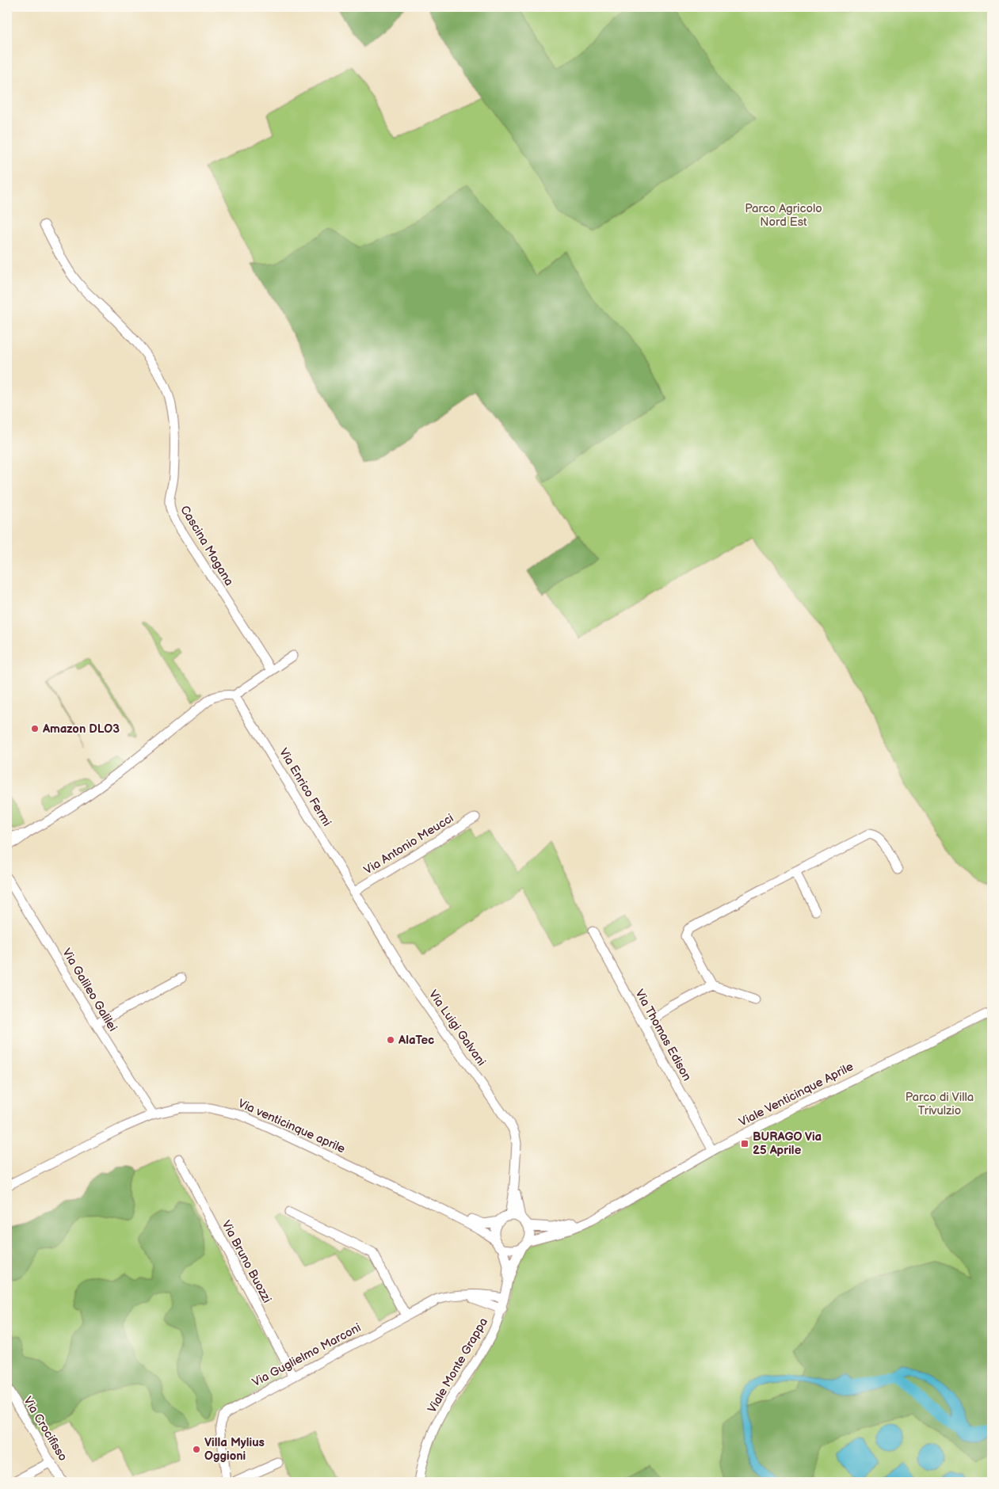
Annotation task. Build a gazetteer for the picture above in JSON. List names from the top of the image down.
{
  "streets": {
    "street": [
      "Cascina Magana",
      "Via Enrico Fermi",
      "Via Antonio Meucci",
      "Via Galileo Galilei",
      "Via Luigi Galvani",
      "Via Thomas Edison",
      "Viale Venticinque Aprile",
      "Via venticinque aprile",
      "Via Bruno Buozzi",
      "Via Guglielmo Marconi",
      "Viale Monte Grappa",
      "Via Crocifisso"
    ]
  },
  "crossings": [
    ["Via Enrico Fermi", "Via Antonio Meucci"],
    ["Via Enrico Fermi", "Via Luigi Galvani"],
    ["Via Antonio Meucci", "Via Luigi Galvani"],
    ["Via Galileo Galilei", "Via venticinque aprile"],
    ["Via Luigi Galvani", "Viale Venticinque Aprile"],
    ["Via Luigi Galvani", "Via venticinque aprile"],
    ["Via Luigi Galvani", "Viale Monte Grappa"],
    ["Via Thomas Edison", "Viale Venticinque Aprile"],
    ["Viale Venticinque Aprile", "Via venticinque aprile"],
    ["Viale Venticinque Aprile", "Viale Monte Grappa"],
    ["Via venticinque aprile", "Viale Monte Grappa"],
    ["Via Bruno Buozzi", "Via Guglielmo Marconi"],
    ["Via Guglielmo Marconi", "Viale Monte Grappa"]
  ],
  "parks": ["Parco Agricolo Nord Est", "Parco di Villa Trivulzio"],
  "places": {
    "other": ["Amazon DLO3", "AlaTec", "Villa Mylius Oggioni"],
    "transit": ["BURAGO Via 25 Aprile"]
  }
}
